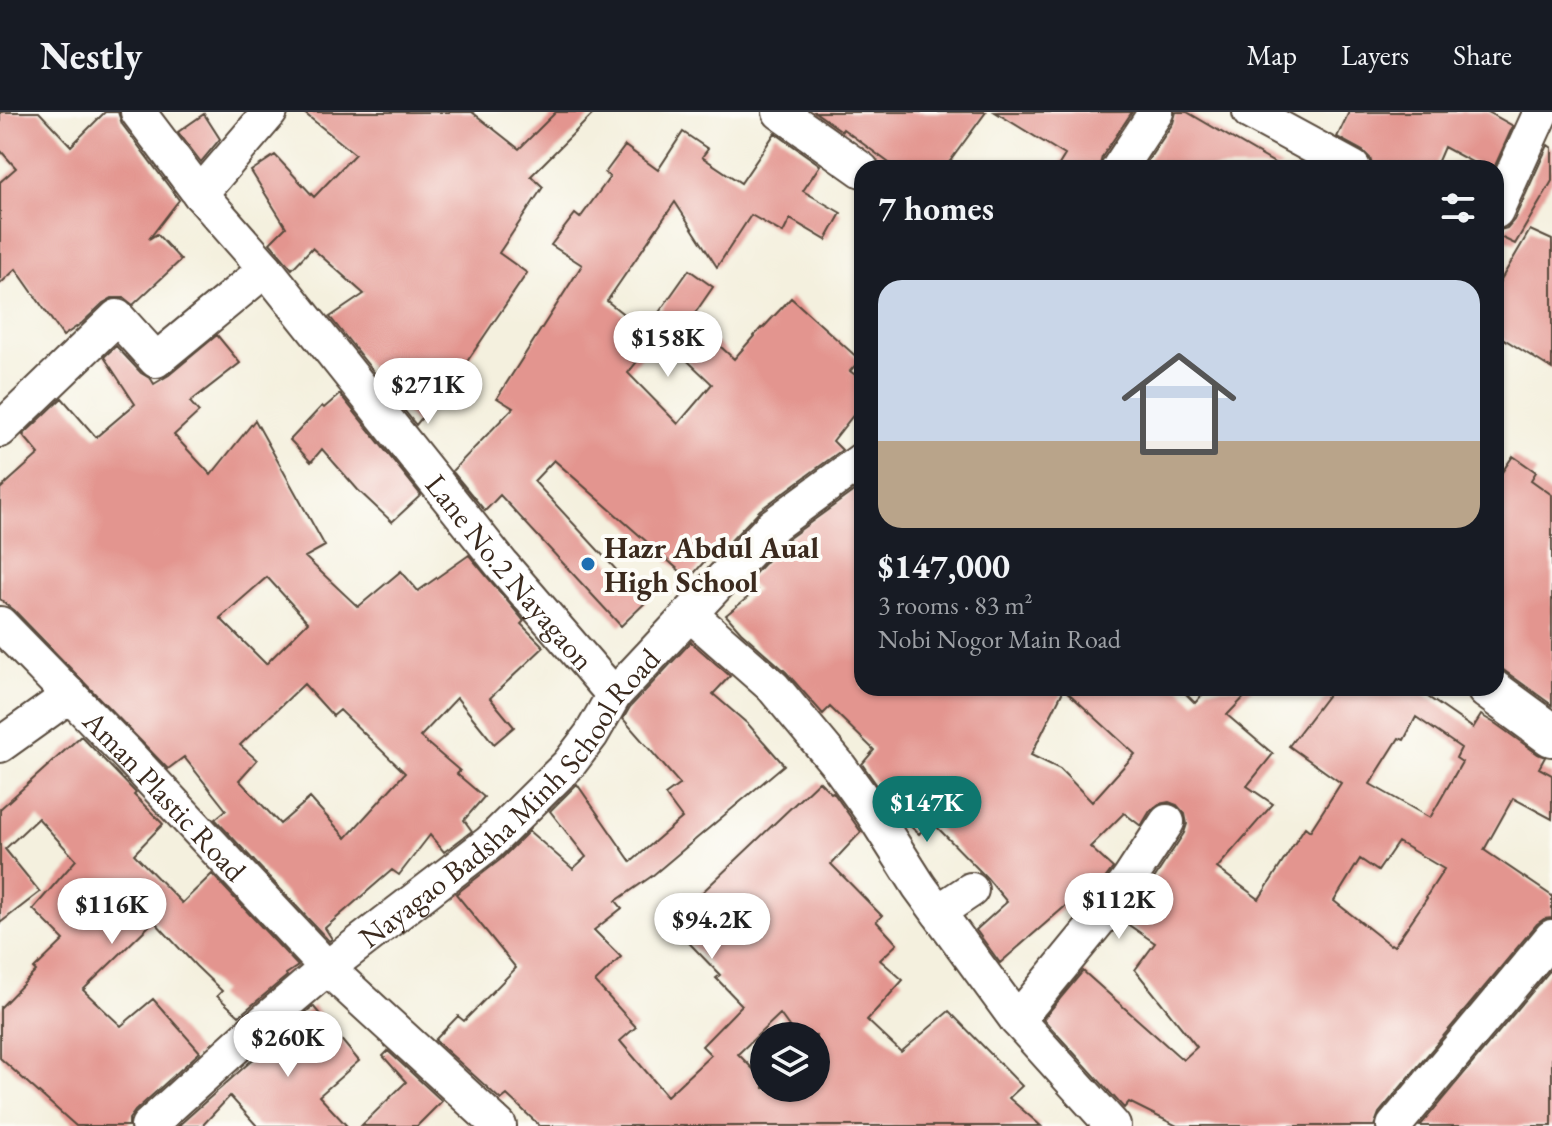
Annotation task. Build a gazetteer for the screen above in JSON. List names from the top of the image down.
{
  "streets": {
    "street": ["Lane No.2 Nayagaon", "Aman Plastic Road", "Nayagao Badsha Minh School Road"]
  },
  "crossings": [
    ["Lane No.2 Nayagaon", "Nayagao Badsha Minh School Road"],
    ["Aman Plastic Road", "Nayagao Badsha Minh School Road"]
  ],
  "places": ["Hazr Abdul Aual High School"],
  "page": {
    "header": "Nestly",
    "nav": ["Map", "Layers", "Share"],
    "heading": "7 homes",
    "list": [
      {
        "name": "$147,000",
        "note": "3 rooms · 83 m² · Nobi Nogor Main Road"
      }
    ],
    "price": [
      "$158K",
      "$271K",
      "$147K",
      "$112K",
      "$116K",
      "$94.2K",
      "$260K"
    ]
  }
}
